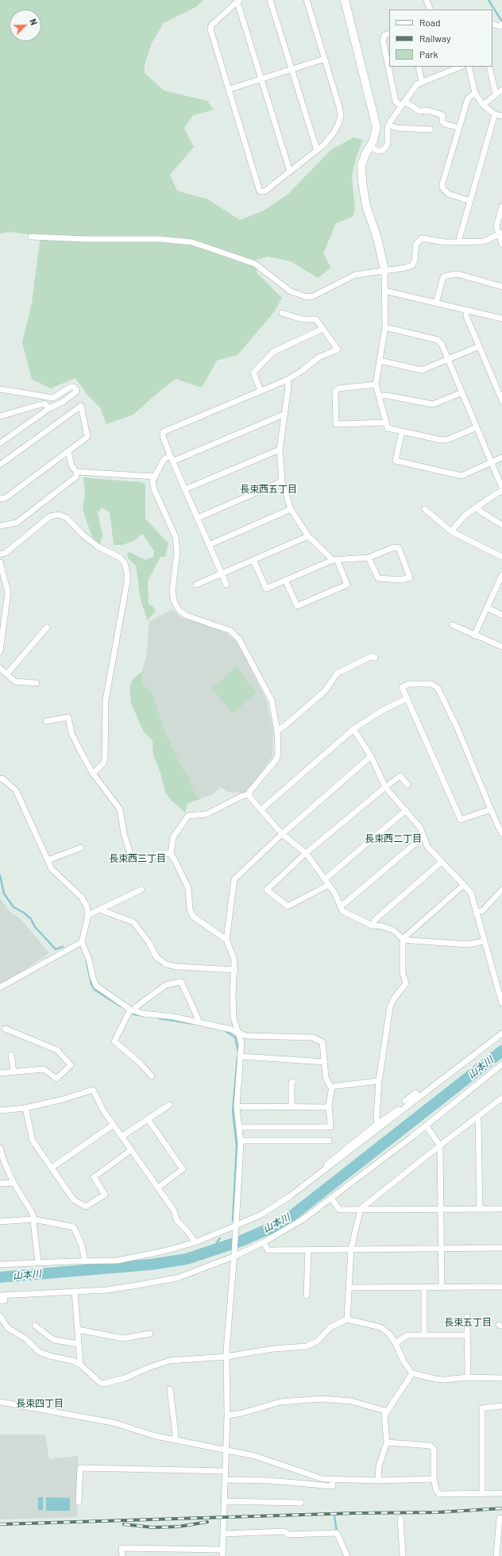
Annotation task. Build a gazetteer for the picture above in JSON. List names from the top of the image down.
{
  "districts": [
    "長束西五丁目",
    "長束西二丁目",
    "長束西三丁目",
    "長束五丁目",
    "長束四丁目"
  ],
  "water": ["山本川"],
  "legend": ["Road", "Railway", "Park"],
  "north": "top right"
}
